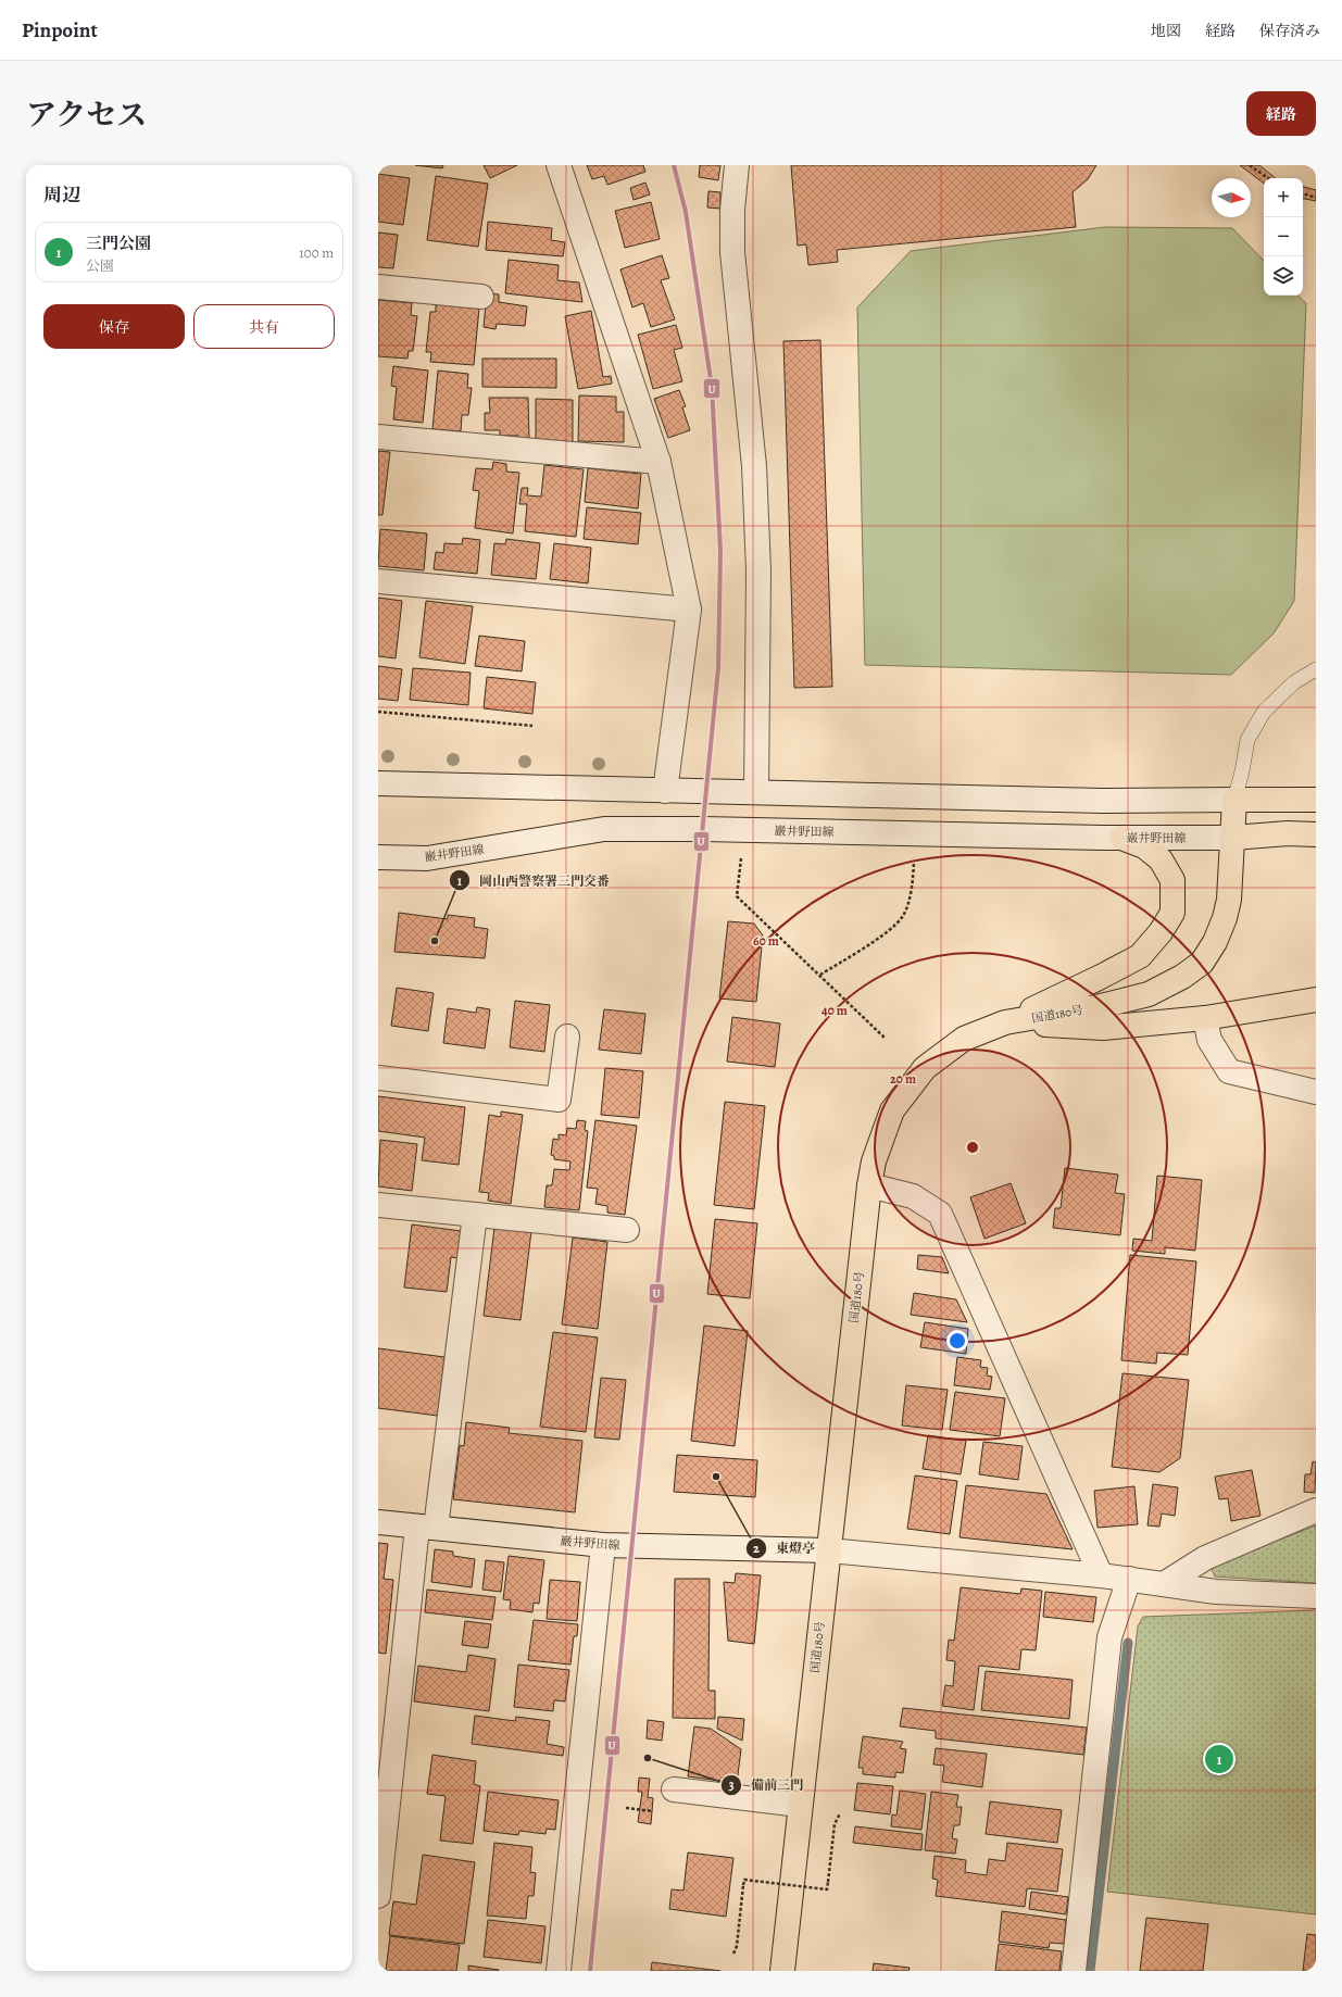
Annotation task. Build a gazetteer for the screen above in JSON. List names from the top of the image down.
{
  "streets": {
    "highway": ["国道180号"],
    "street": ["巌井野田線"]
  },
  "crossings": [
    ["巌井野田線", "国道180号"]
  ],
  "places": ["岡山西警察署三門交番", "東燈亭", "備前三門"],
  "lines": ["transit line U"],
  "north": "right",
  "page": {
    "header": "Pinpoint",
    "nav": ["地図", "経路", "保存済み"],
    "title": "アクセス",
    "buttons": [
      "経路",
      ["保存", "共有"]
    ],
    "heading": "周辺",
    "map_buttons": ["+", "−"],
    "list": [
      {
        "mark": "1",
        "name": "三門公園",
        "note": "公園",
        "value": "100 m"
      }
    ],
    "pins": "1"
  },
  "rings": ["60 m", "40 m", "20 m"]
}
